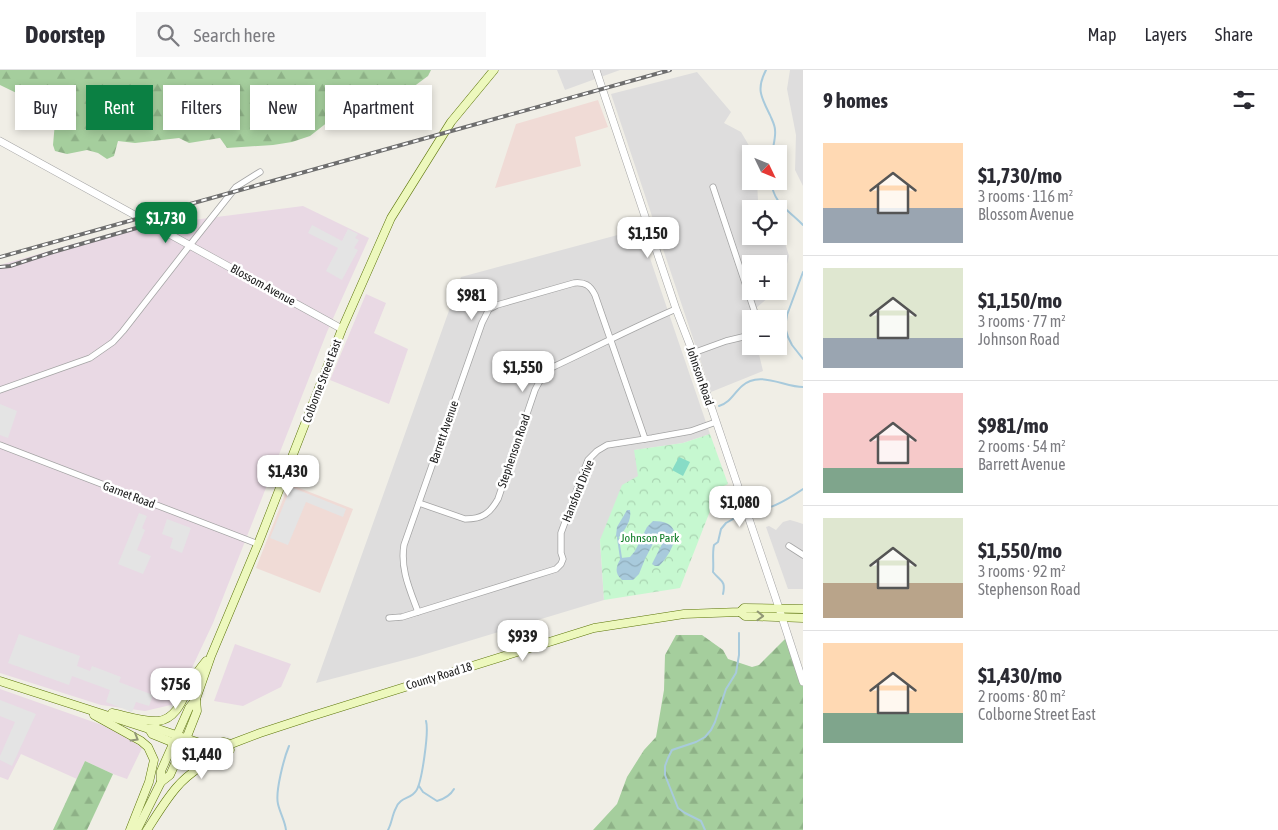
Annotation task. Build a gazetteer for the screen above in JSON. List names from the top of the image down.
{
  "streets": {
    "main road": ["Colborne Street East", "County Road 18"],
    "street": [
      "Blossom Avenue",
      "Johnson Road",
      "Barrett Avenue",
      "Stephenson Road",
      "Hansford Drive",
      "Garnet Road"
    ]
  },
  "crossings": [
    ["Blossom Avenue", "Colborne Street East"],
    ["Johnson Road", "Stephenson Road"],
    ["Johnson Road", "Hansford Drive"],
    ["Johnson Road", "County Road 18"],
    ["Colborne Street East", "Garnet Road"],
    ["Colborne Street East", "County Road 18"],
    ["Barrett Avenue", "Stephenson Road"],
    ["Barrett Avenue", "Hansford Drive"]
  ],
  "parks": ["Johnson Park"],
  "north": "bottom right",
  "page": {
    "header": "Doorstep",
    "search": "Search here",
    "nav": ["Map", "Layers", "Share"],
    "heading": "9 homes",
    "chip": [
      "Buy",
      "Rent",
      "Filters",
      "New",
      "Apartment"
    ],
    "list": [
      {
        "name": "$1,730/mo",
        "note": "3 rooms · 116 m² · Blossom Avenue"
      },
      {
        "name": "$1,150/mo",
        "note": "3 rooms · 77 m² · Johnson Road"
      },
      {
        "name": "$981/mo",
        "note": "2 rooms · 54 m² · Barrett Avenue"
      },
      {
        "name": "$1,550/mo",
        "note": "3 rooms · 92 m² · Stephenson Road"
      },
      {
        "name": "$1,430/mo",
        "note": "2 rooms · 80 m² · Colborne Street East"
      }
    ],
    "map_buttons": ["+", "−"],
    "price": [
      "$1,730",
      "$1,150",
      "$981",
      "$1,550",
      "$1,430",
      "$1,080",
      "$939",
      "$756",
      "$1,440"
    ]
  }
}
